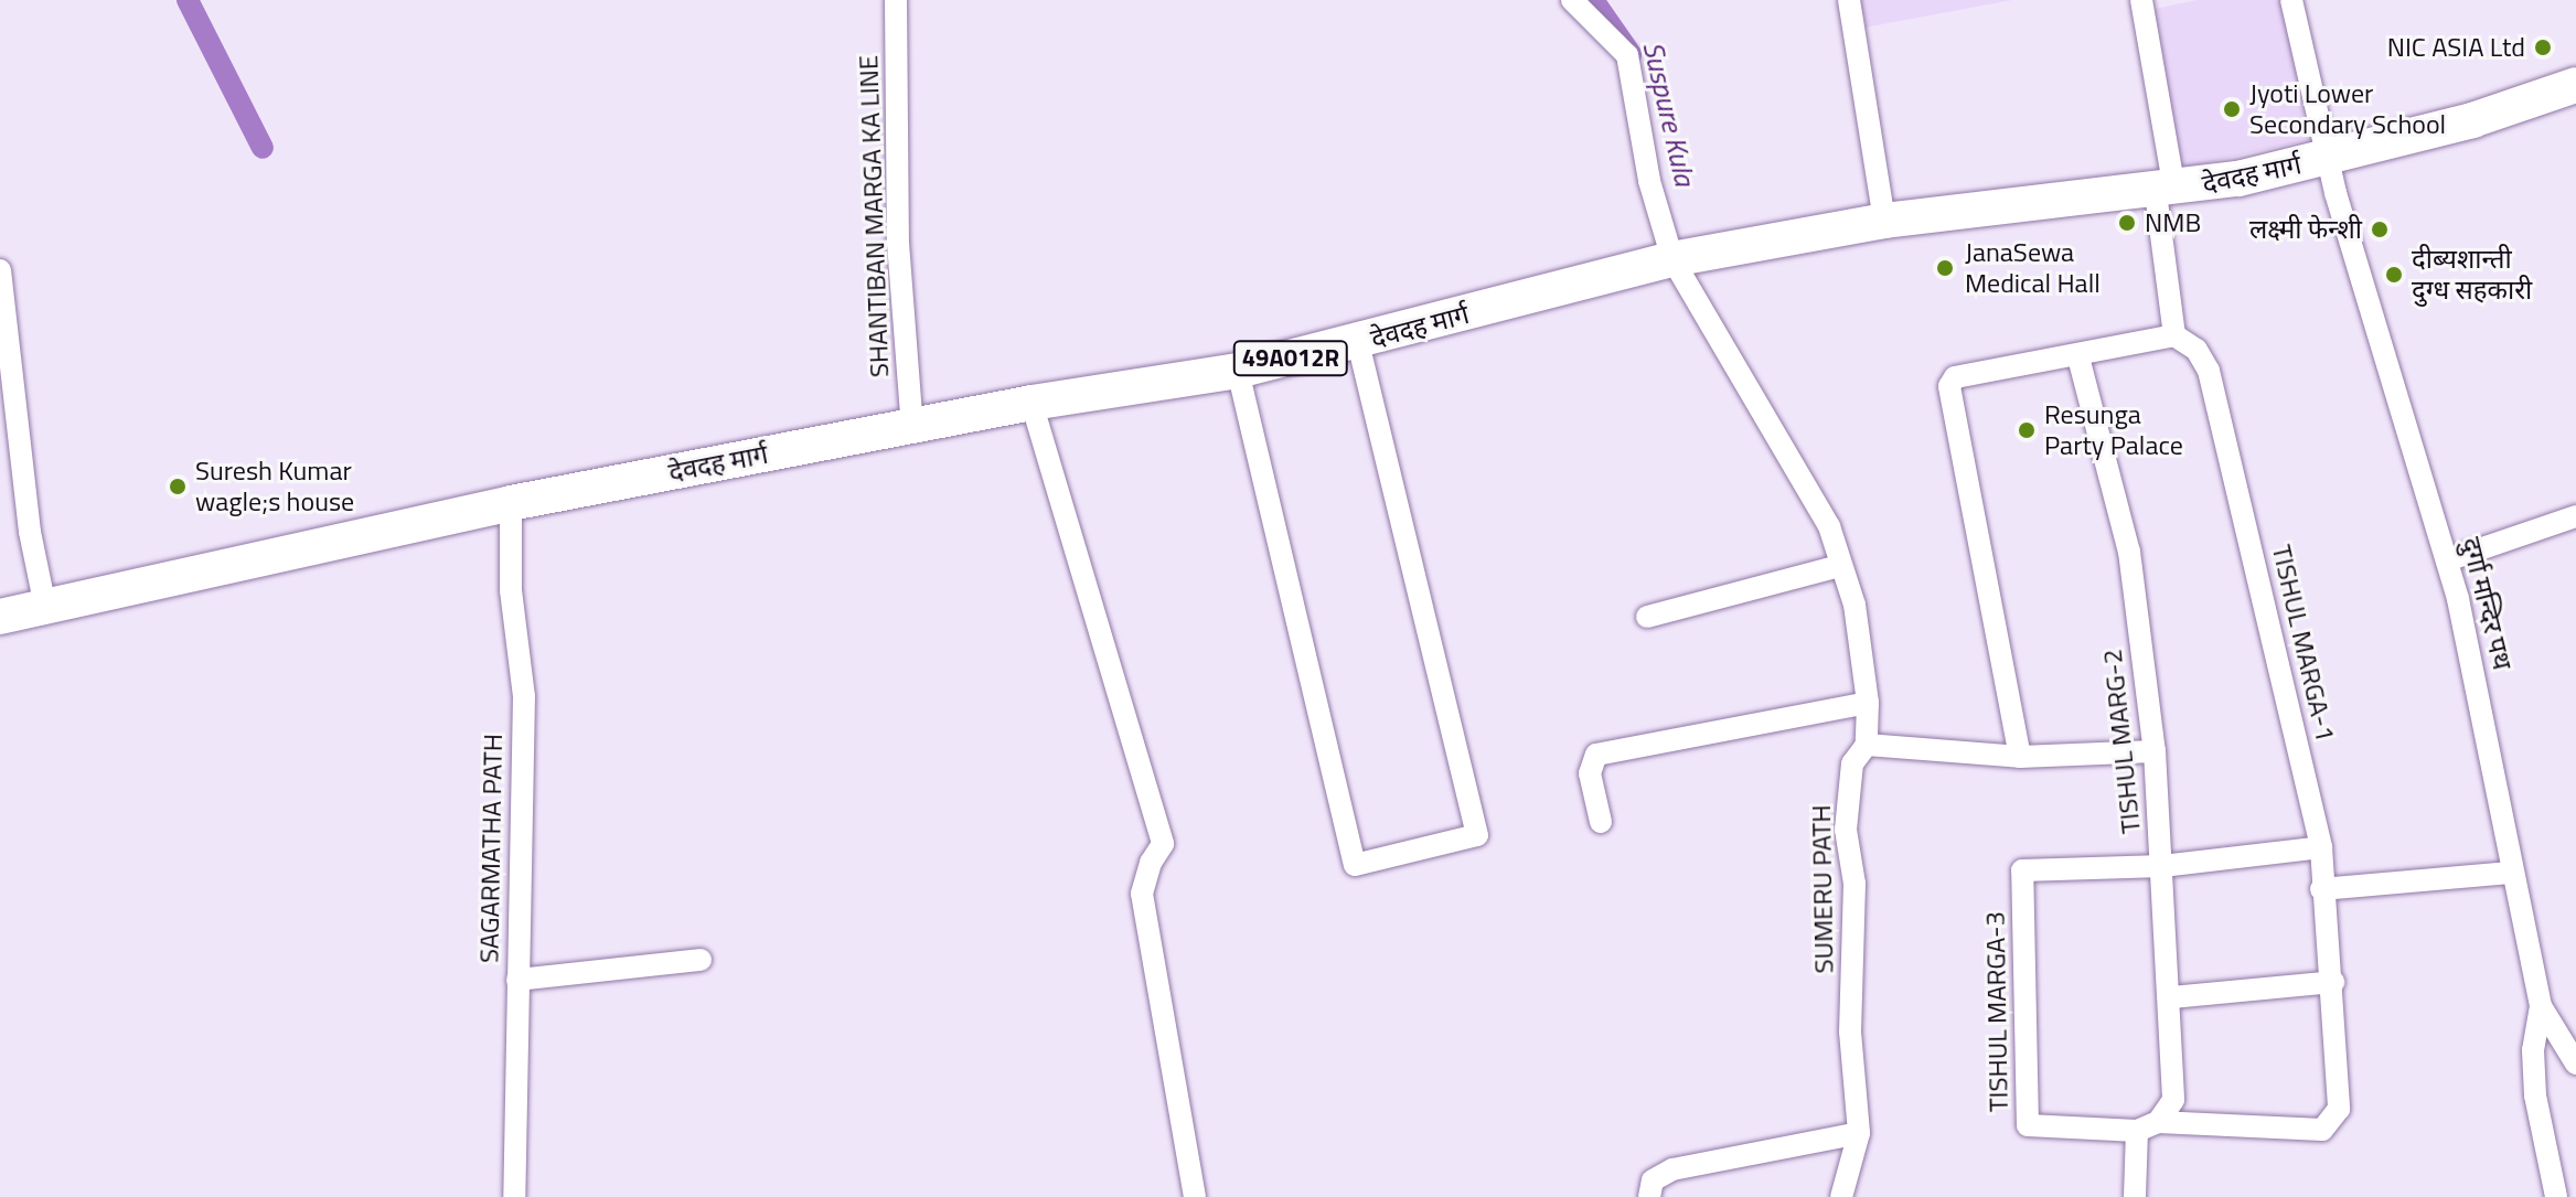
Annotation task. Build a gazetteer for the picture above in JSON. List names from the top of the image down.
{
  "streets": {
    "main road": ["देवदह मार्ग", "49A012R"],
    "street": [
      "SHANTIBAN MARGA KA LINE",
      "दुर्गा मन्दिर पथ",
      "TISHUL MARGA-1",
      "TISHUL MARG-2",
      "SAGARMATHA PATH",
      "SUMERU PATH",
      "TISHUL MARGA-3"
    ]
  },
  "crossings": [
    ["देवदह मार्ग", "SHANTIBAN MARGA KA LINE"],
    ["देवदह मार्ग", "दुर्गा मन्दिर पथ"],
    ["देवदह मार्ग", "SAGARMATHA PATH"],
    ["देवदह मार्ग", "SUMERU PATH"],
    ["TISHUL MARGA-1", "TISHUL MARG-2"],
    ["TISHUL MARGA-1", "TISHUL MARGA-3"],
    ["TISHUL MARG-2", "TISHUL MARGA-3"]
  ],
  "water": ["Suspure Kula"],
  "places": [
    "NIC ASIA Ltd",
    "Jyoti Lower Secondary School",
    "NMB",
    "लक्ष्मी फेन्शी",
    "JanaSewa Medical Hall",
    "दीब्यशान्ती दुग्ध सहकारी",
    "Resunga Party Palace",
    "Suresh Kumar wagle;s house"
  ]
}
